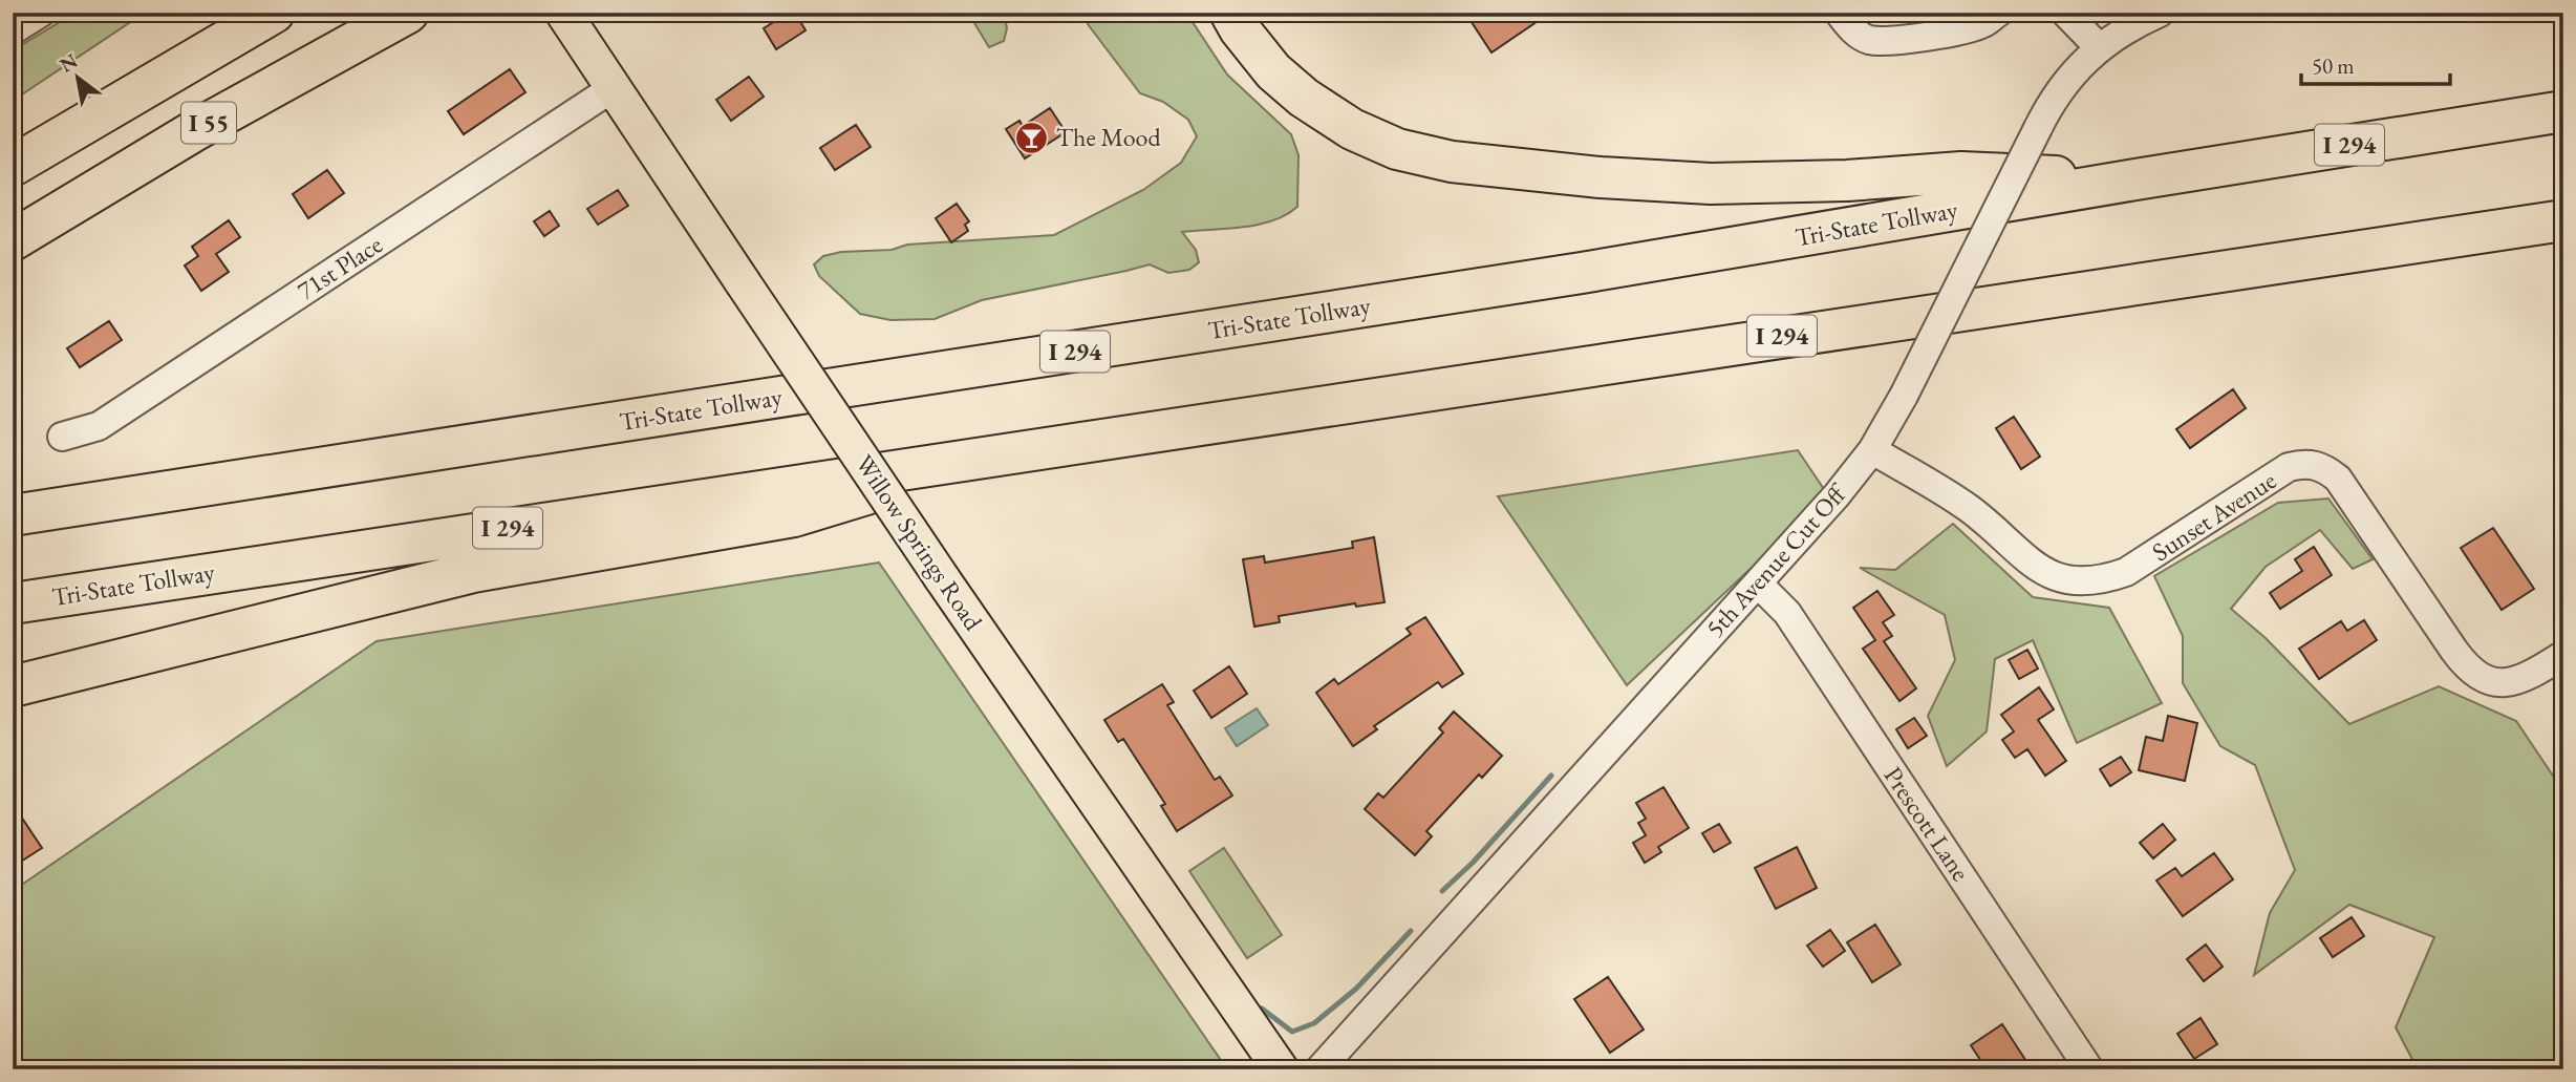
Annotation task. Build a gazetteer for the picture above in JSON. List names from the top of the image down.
{
  "streets": {
    "highway": ["I 55", "I 294", "Tri-State Tollway"],
    "main road": ["Willow Springs Road"],
    "street": [
      "71st Place",
      "Sunset Avenue",
      "5th Avenue Cut Off",
      "Prescott Lane"
    ]
  },
  "crossings": [
    ["71st Place", "Willow Springs Road"],
    ["Sunset Avenue", "5th Avenue Cut Off"],
    ["5th Avenue Cut Off", "Prescott Lane"]
  ],
  "places": {
    "bar": ["The Mood"]
  },
  "scale_bar": "50 m",
  "north": "top left"
}
